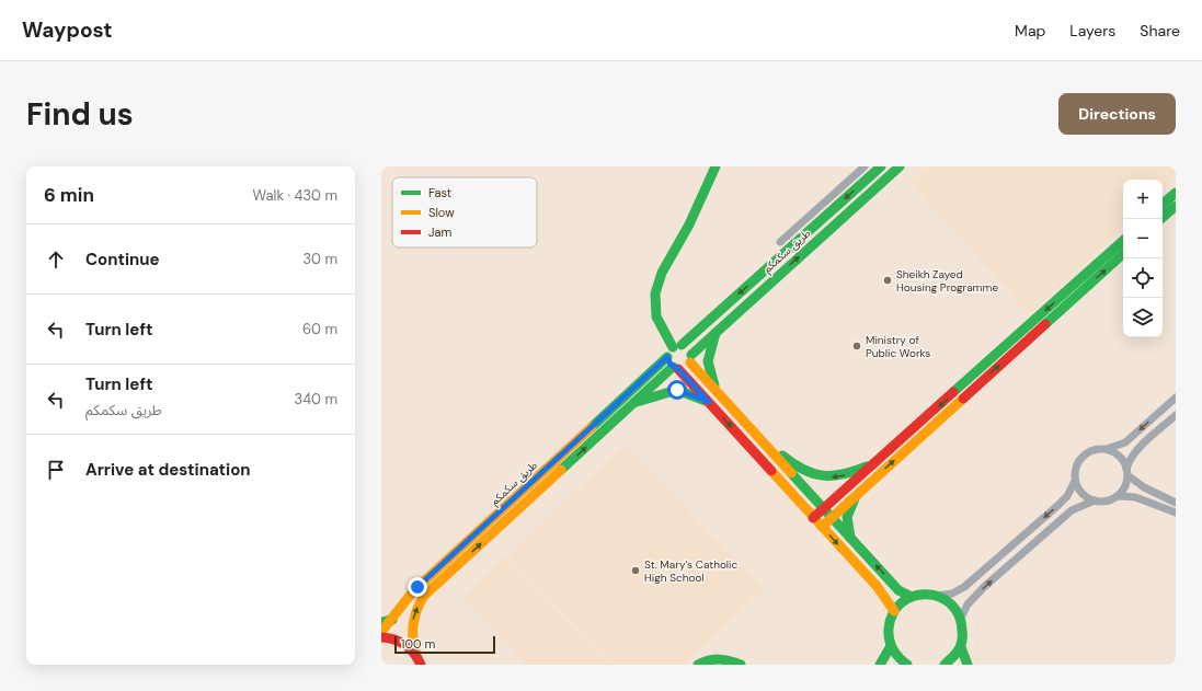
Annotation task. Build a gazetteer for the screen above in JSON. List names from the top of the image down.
{
  "streets": {
    "street": ["طريق سكمكم"]
  },
  "places": ["Sheikh Zayed Housing Programme", "Ministry of Public Works", "St. Mary's Catholic High School"],
  "legend": ["Fast", "Slow", "Jam"],
  "scale_bar": "100 m",
  "page": {
    "header": "Waypost",
    "nav": ["Map", "Layers", "Share"],
    "buttons": "Directions",
    "title": "Find us",
    "heading": ["6 min", "Walk · 430 m"],
    "map_buttons": ["+", "−"],
    "list": [
      ["Continue", "30 m"],
      ["Turn left", "60 m"],
      ["Turn left", "طريق سكمكم", "340 m"],
      "Arrive at destination"
    ],
    "scale": "100 m"
  }
}
